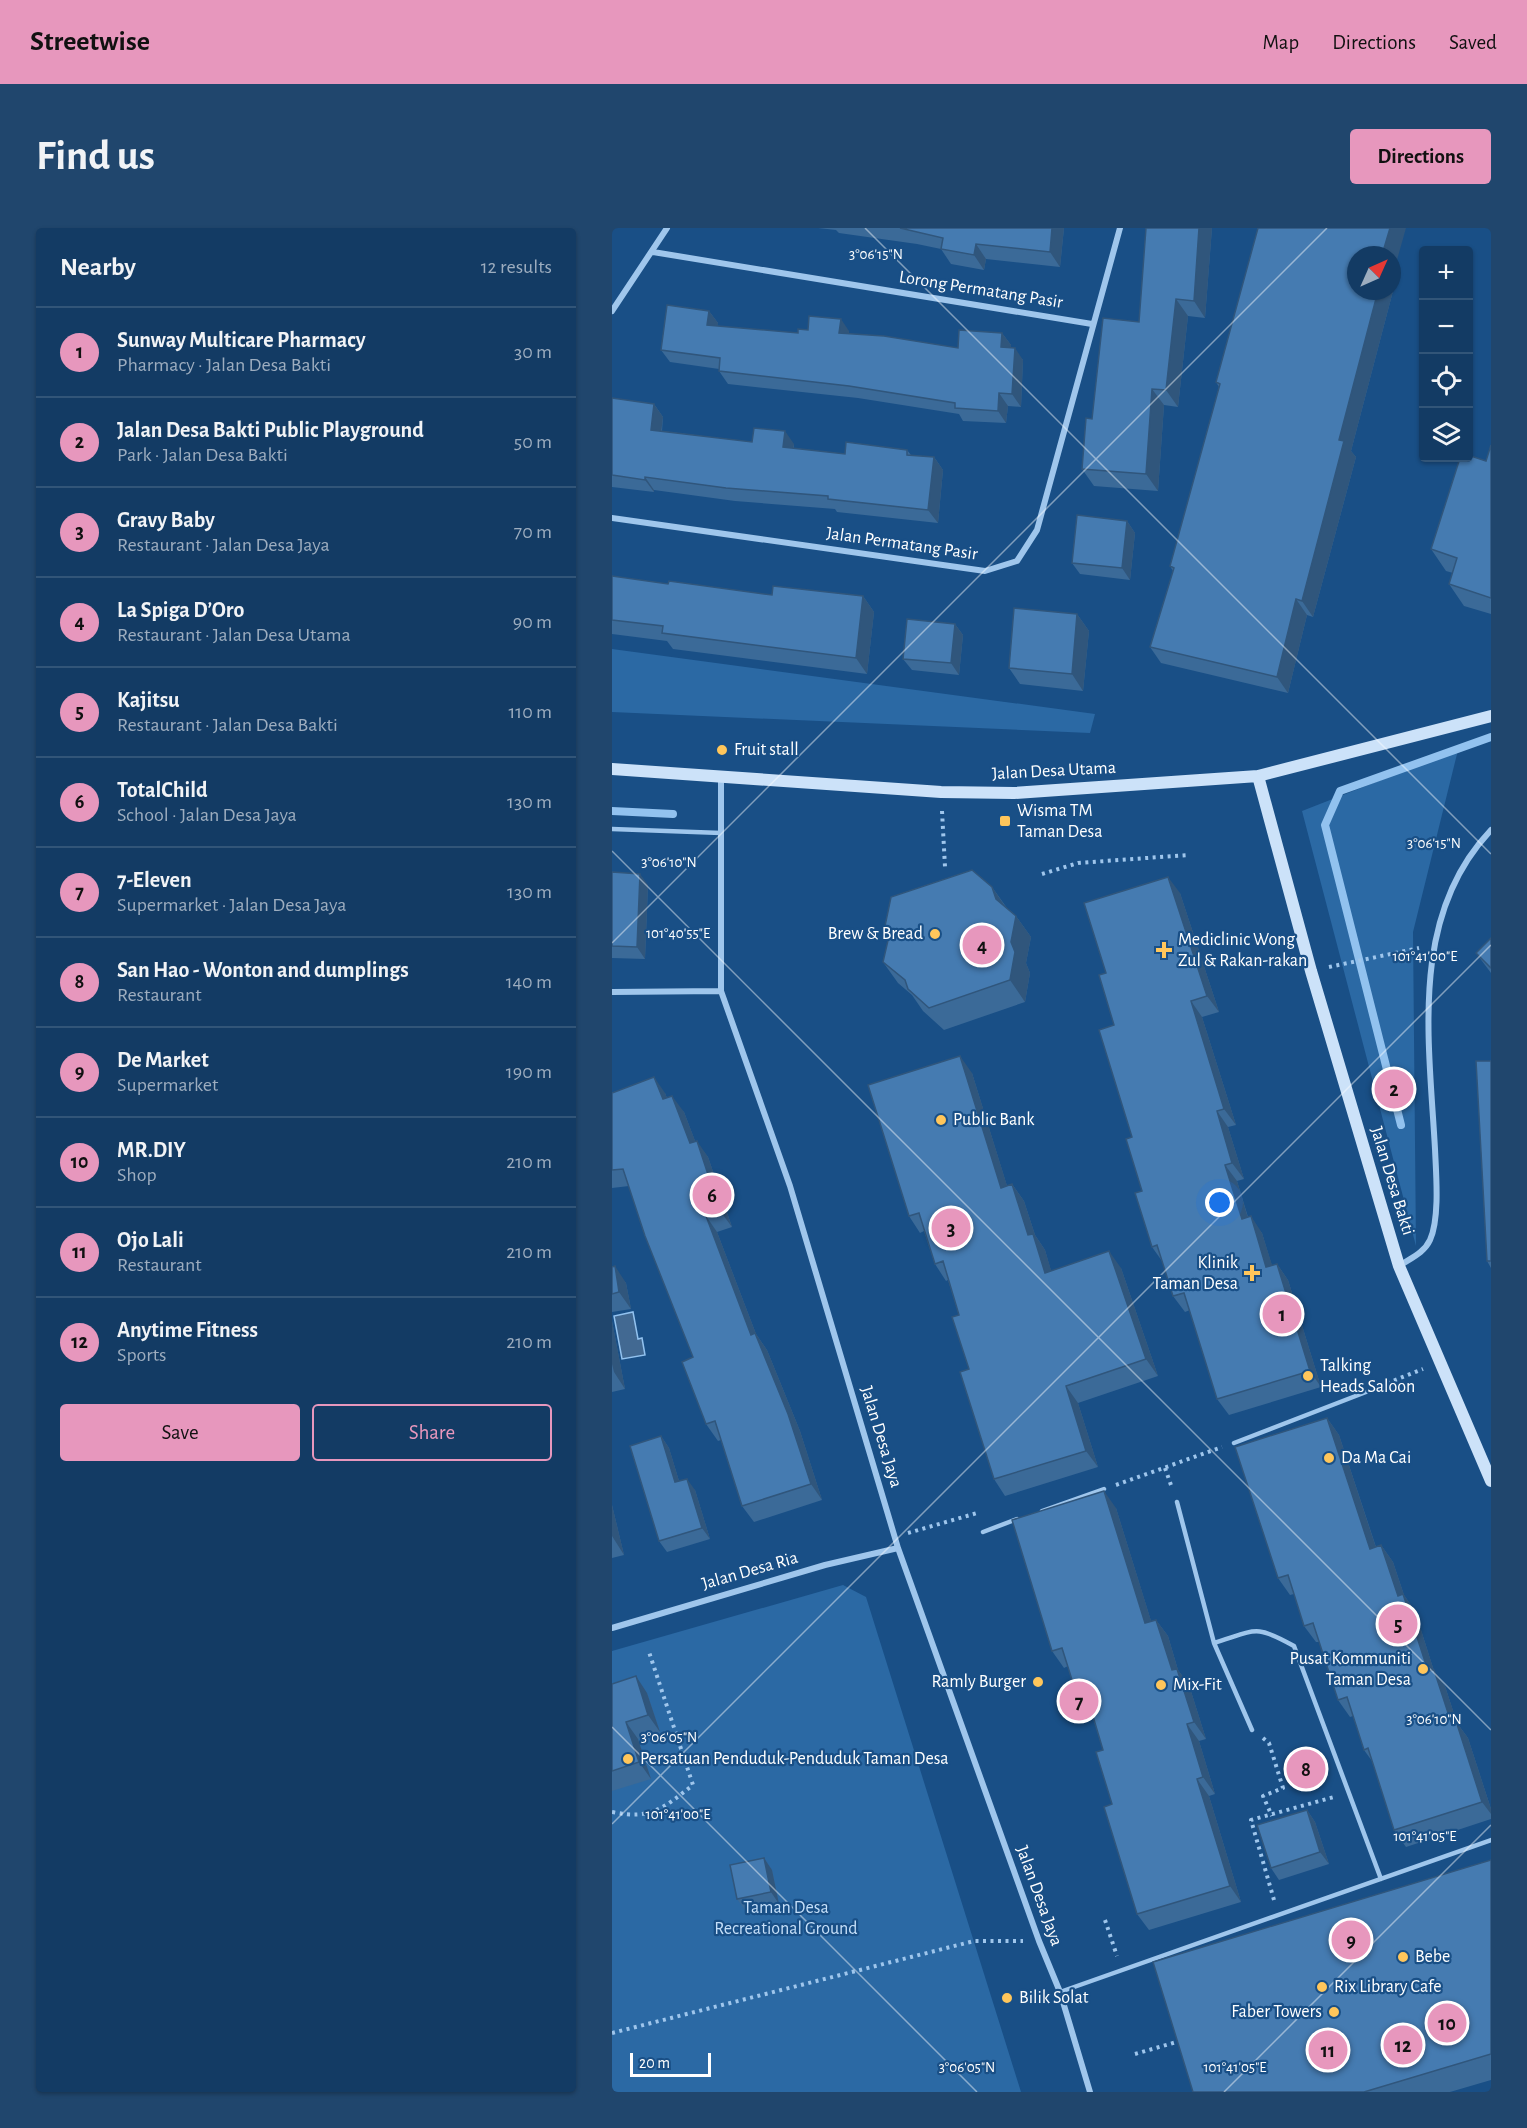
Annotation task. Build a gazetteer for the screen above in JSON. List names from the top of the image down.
{
  "streets": {
    "street": [
      "Lorong Permatang Pasir",
      "Jalan Permatang Pasir",
      "Jalan Desa Utama",
      "Jalan Desa Bakti",
      "Jalan Desa Jaya",
      "Jalan Desa Ria"
    ]
  },
  "crossings": [
    ["Lorong Permatang Pasir", "Jalan Permatang Pasir"],
    ["Jalan Desa Utama", "Jalan Desa Bakti"],
    ["Jalan Desa Utama", "Jalan Desa Jaya"],
    ["Jalan Desa Jaya", "Jalan Desa Ria"]
  ],
  "parks": ["Taman Desa Recreational Ground"],
  "places": {
    "other": [
      "Fruit stall",
      "Brew & Bread",
      "Public Bank",
      "Talking Heads Saloon",
      "Da Ma Cai",
      "Pusat Kommuniti Taman Desa",
      "Ramly Burger",
      "Mix-Fit",
      "Persatuan Penduduk-Penduduk Taman Desa",
      "Bebe",
      "Rix Library Cafe",
      "Bilik Solat",
      "Faber Towers"
    ],
    "transit": ["Wisma TM Taman Desa"],
    "health": ["Mediclinic Wong Zul & Rakan-rakan", "Klinik Taman Desa"]
  },
  "scale_bar": "20 m",
  "north": "top right",
  "page": {
    "header": "Streetwise",
    "nav": ["Map", "Directions", "Saved"],
    "buttons": [
      "Directions",
      ["Save", "Share"]
    ],
    "title": "Find us",
    "heading": ["Nearby", "12 results"],
    "map_buttons": ["+", "−"],
    "list": [
      {
        "mark": "1",
        "name": "Sunway Multicare Pharmacy",
        "note": "Pharmacy · Jalan Desa Bakti",
        "value": "30 m"
      },
      {
        "mark": "2",
        "name": "Jalan Desa Bakti Public Playground",
        "note": "Park · Jalan Desa Bakti",
        "value": "50 m"
      },
      {
        "mark": "3",
        "name": "Gravy Baby",
        "note": "Restaurant · Jalan Desa Jaya",
        "value": "70 m"
      },
      {
        "mark": "4",
        "name": "La Spiga D’Oro",
        "note": "Restaurant · Jalan Desa Utama",
        "value": "90 m"
      },
      {
        "mark": "5",
        "name": "Kajitsu",
        "note": "Restaurant · Jalan Desa Bakti",
        "value": "110 m"
      },
      {
        "mark": "6",
        "name": "TotalChild",
        "note": "School · Jalan Desa Jaya",
        "value": "130 m"
      },
      {
        "mark": "7",
        "name": "7-Eleven",
        "note": "Supermarket · Jalan Desa Jaya",
        "value": "130 m"
      },
      {
        "mark": "8",
        "name": "San Hao - Wonton and dumplings",
        "note": "Restaurant",
        "value": "140 m"
      },
      {
        "mark": "9",
        "name": "De Market",
        "note": "Supermarket",
        "value": "190 m"
      },
      {
        "mark": "10",
        "name": "MR.DIY",
        "note": "Shop",
        "value": "210 m"
      },
      {
        "mark": "11",
        "name": "Ojo Lali",
        "note": "Restaurant",
        "value": "210 m"
      },
      {
        "mark": "12",
        "name": "Anytime Fitness",
        "note": "Sports",
        "value": "210 m"
      }
    ],
    "pins": [
      "4",
      "2",
      "6",
      "3",
      "1",
      "5",
      "7",
      "8",
      "9",
      "10",
      "12",
      "11"
    ],
    "scale": "20 m"
  },
  "coordinates": [
    "3°06'15\"N",
    "3°06'10\"N",
    "101°40'55\"E",
    "101°41'00\"E",
    "3°06'05\"N",
    "101°41'05\"E"
  ]
}
